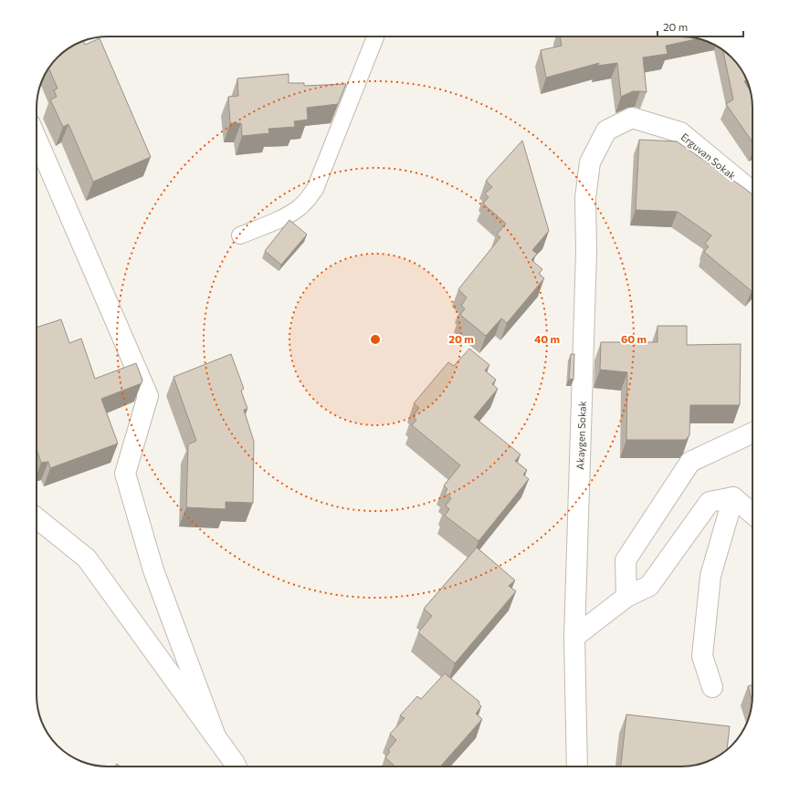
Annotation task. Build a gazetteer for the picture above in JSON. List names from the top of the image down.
{
  "streets": {
    "street": ["Erguvan Sokak", "Akaygen Sokak"]
  },
  "crossings": [
    ["Erguvan Sokak", "Akaygen Sokak"]
  ],
  "scale_bar": "20 m",
  "rings": ["20 m", "40 m", "60 m"]
}
